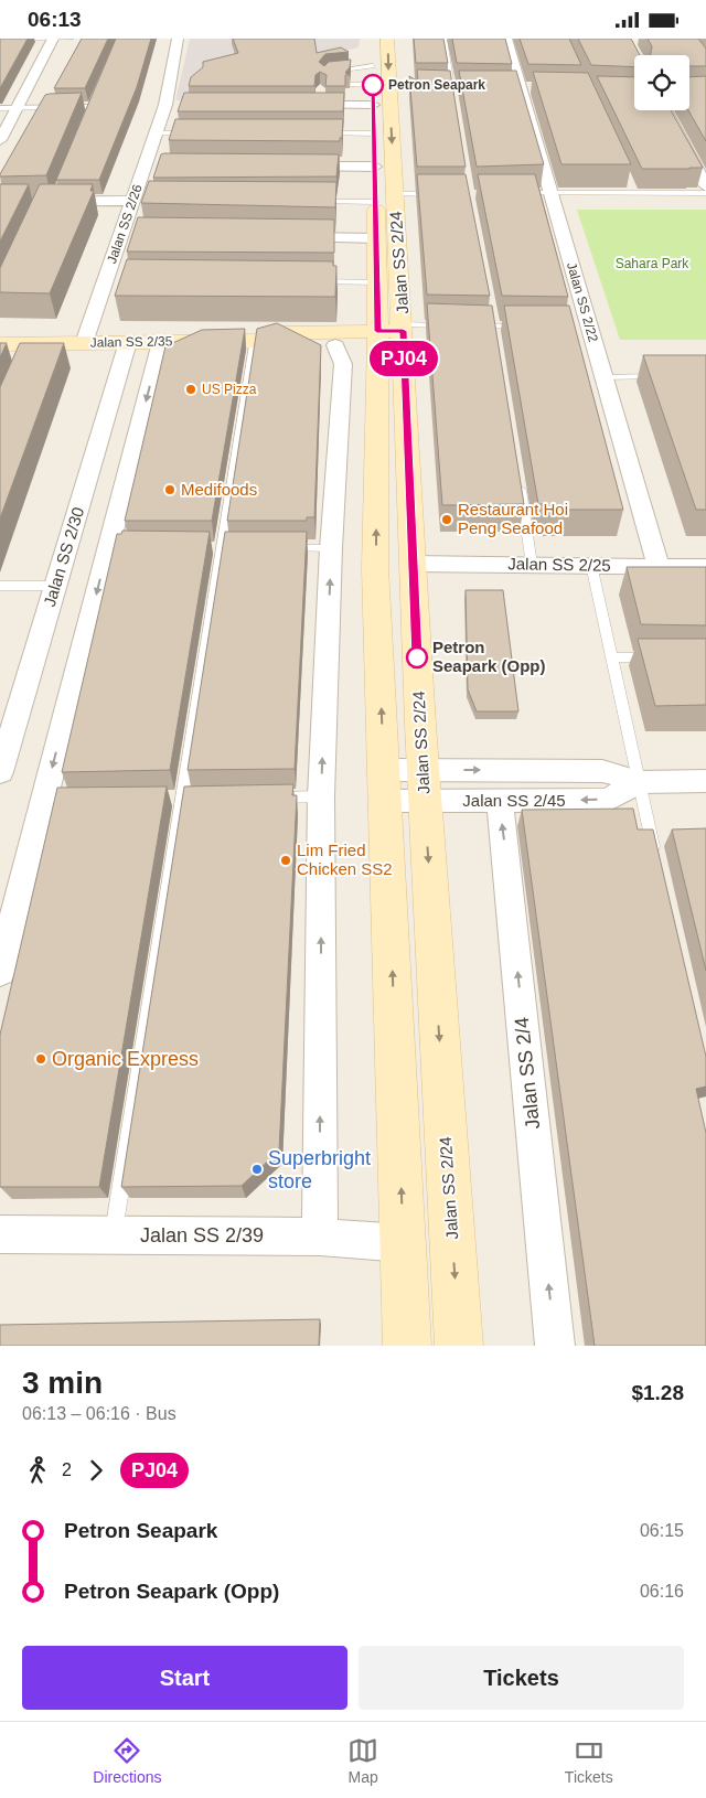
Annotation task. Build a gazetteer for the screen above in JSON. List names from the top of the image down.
{
  "streets": {
    "main road": ["Jalan SS 2/24", "Jalan SS 2/35"],
    "street": [
      "Jalan SS 2/26",
      "Jalan SS 2/22",
      "Jalan SS 2/30",
      "Jalan SS 2/25",
      "Jalan SS 2/45",
      "Jalan SS 2/4",
      "Jalan SS 2/39"
    ]
  },
  "crossings": [
    ["Jalan SS 2/26", "Jalan SS 2/35"],
    ["Jalan SS 2/24", "Jalan SS 2/35"],
    ["Jalan SS 2/24", "Jalan SS 2/25"],
    ["Jalan SS 2/24", "Jalan SS 2/45"],
    ["Jalan SS 2/24", "Jalan SS 2/39"],
    ["Jalan SS 2/22", "Jalan SS 2/25"],
    ["Jalan SS 2/35", "Jalan SS 2/30"],
    ["Jalan SS 2/45", "Jalan SS 2/4"]
  ],
  "parks": ["Sahara Park"],
  "places": [
    "Petron Seapark",
    "US Pizza",
    "Medifoods",
    "Restaurant Hoi Peng Seafood",
    "Petron Seapark (Opp)",
    "Lim Fried Chicken SS2",
    "Organic Express",
    "Superbright store"
  ],
  "lines": ["bus line PJ04"],
  "page": {
    "status": "06:13",
    "on_map": "PJ04",
    "heading": ["3 min", "06:13 – 06:16 · Bus", "$1.28"],
    "legs": ["2", "PJ04"],
    "list": [
      {
        "name": "Petron Seapark",
        "value": "06:15"
      },
      {
        "name": "Petron Seapark (Opp)",
        "value": "06:16"
      }
    ],
    "buttons": ["Start", "Tickets"],
    "tabs": ["Directions", "Map", "Tickets"]
  }
}
